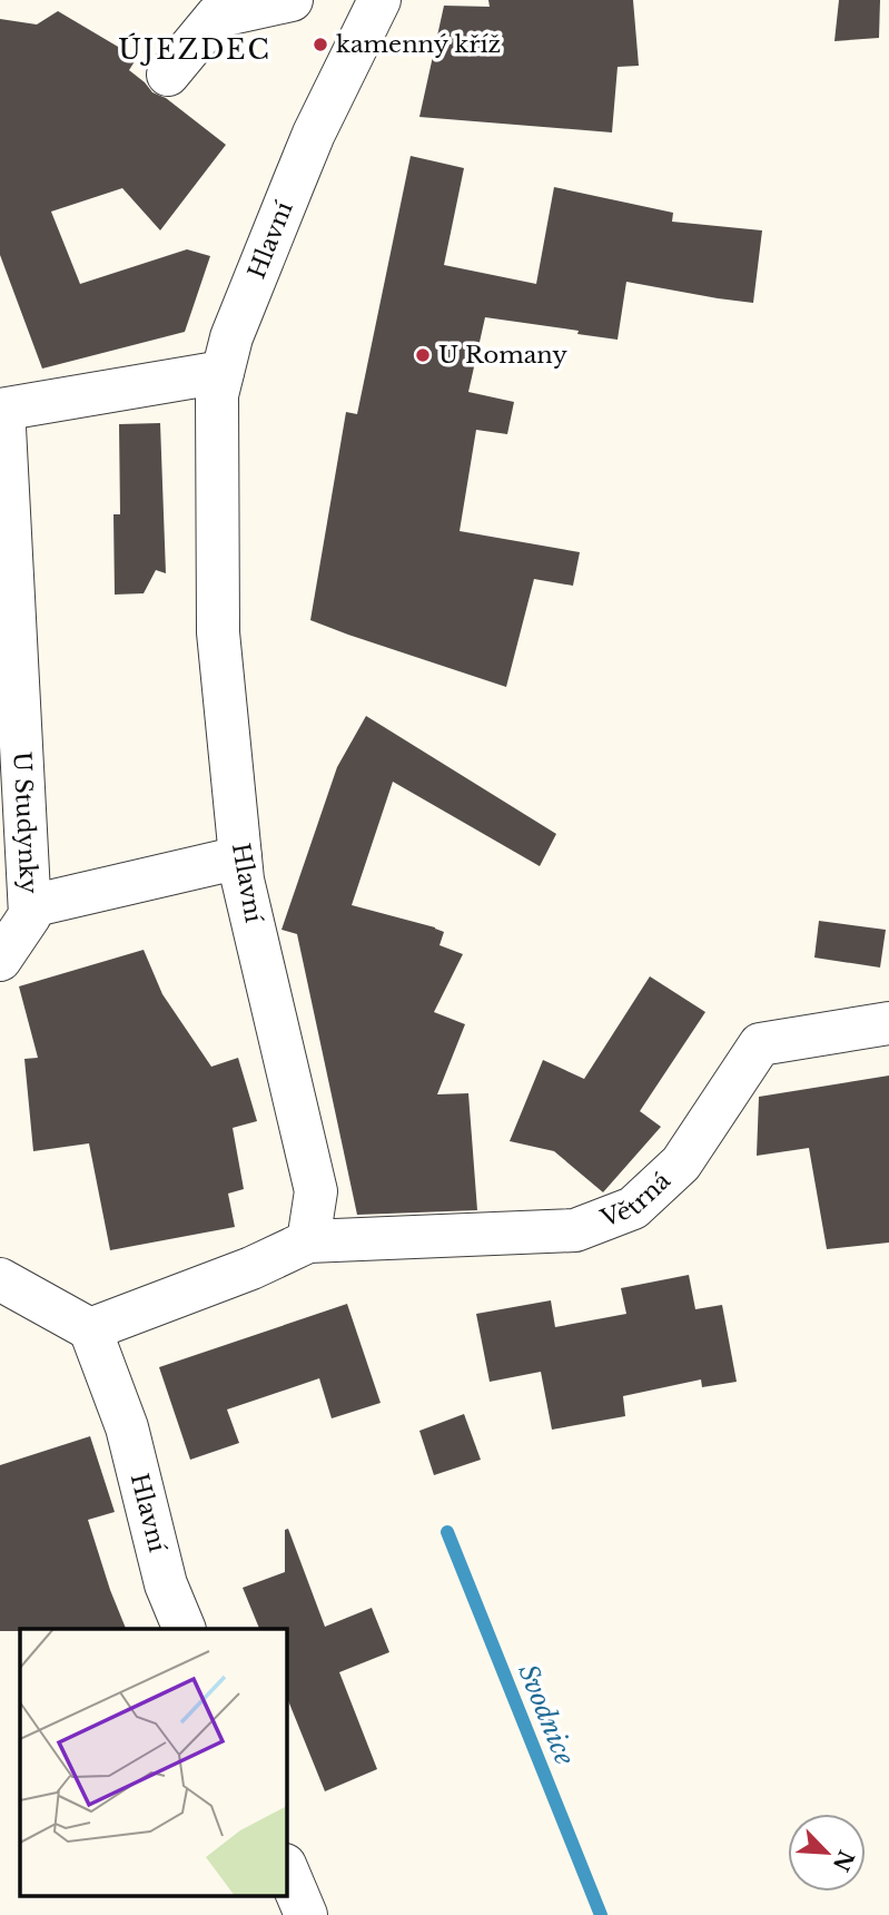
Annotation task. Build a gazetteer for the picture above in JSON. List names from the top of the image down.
{
  "streets": {
    "street": ["Hlavní", "U Studynky", "Větrná"]
  },
  "crossings": [
    ["Hlavní", "U Studynky"],
    ["Hlavní", "Větrná"]
  ],
  "districts": ["ÚJEZDEC"],
  "water": ["Svodnice"],
  "places": ["kamenný kříž", "U Romany"],
  "north": "bottom right"
}
